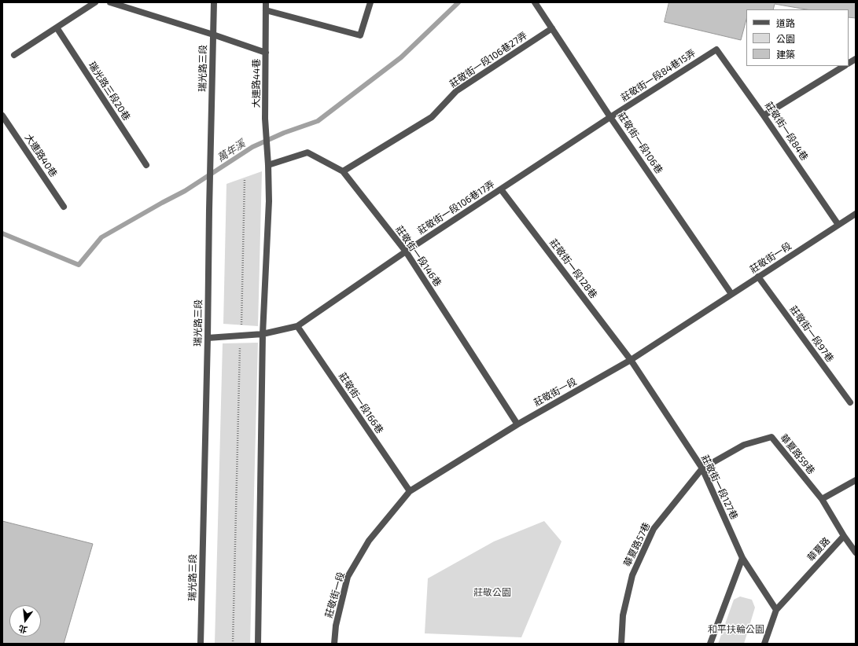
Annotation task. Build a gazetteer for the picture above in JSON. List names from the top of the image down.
{
  "streets": {
    "street": [
      "莊敬街一段106巷27弄",
      "瑞光路三段",
      "莊敬街一段84巷15弄",
      "大連路44巷",
      "瑞光路三段20巷",
      "莊敬街一段84巷",
      "莊敬街一段106巷",
      "大連路40巷",
      "莊敬街一段106巷17弄",
      "莊敬街一段146巷",
      "莊敬街一段",
      "莊敬街一段128巷",
      "莊敬街一段97巷",
      "莊敬街一段166巷",
      "華夏路59巷",
      "莊敬街一段127巷",
      "華夏路57巷",
      "華夏路"
    ]
  },
  "crossings": [
    ["莊敬街一段106巷27弄", "莊敬街一段106巷"],
    ["莊敬街一段106巷27弄", "莊敬街一段146巷"],
    ["莊敬街一段84巷15弄", "莊敬街一段84巷"],
    ["莊敬街一段84巷15弄", "莊敬街一段106巷"],
    ["莊敬街一段84巷15弄", "莊敬街一段106巷17弄"],
    ["大連路44巷", "莊敬街一段146巷"],
    ["莊敬街一段84巷", "莊敬街一段"],
    ["莊敬街一段106巷", "莊敬街一段106巷17弄"],
    ["莊敬街一段106巷", "莊敬街一段"],
    ["莊敬街一段106巷17弄", "莊敬街一段146巷"],
    ["莊敬街一段106巷17弄", "莊敬街一段128巷"],
    ["莊敬街一段106巷17弄", "莊敬街一段166巷"],
    ["莊敬街一段146巷", "莊敬街一段"],
    ["莊敬街一段", "莊敬街一段128巷"],
    ["莊敬街一段", "莊敬街一段97巷"],
    ["莊敬街一段", "莊敬街一段166巷"],
    ["莊敬街一段", "莊敬街一段127巷"],
    ["莊敬街一段128巷", "莊敬街一段127巷"],
    ["華夏路59巷", "莊敬街一段127巷"],
    ["華夏路59巷", "華夏路57巷"],
    ["華夏路59巷", "華夏路"],
    ["莊敬街一段127巷", "華夏路57巷"],
    ["莊敬街一段127巷", "華夏路"]
  ],
  "water": ["萬年溪"],
  "parks": ["莊敬公園", "和平扶輪公園"],
  "legend": ["道路", "公園", "建築"],
  "north": "bottom"
}
